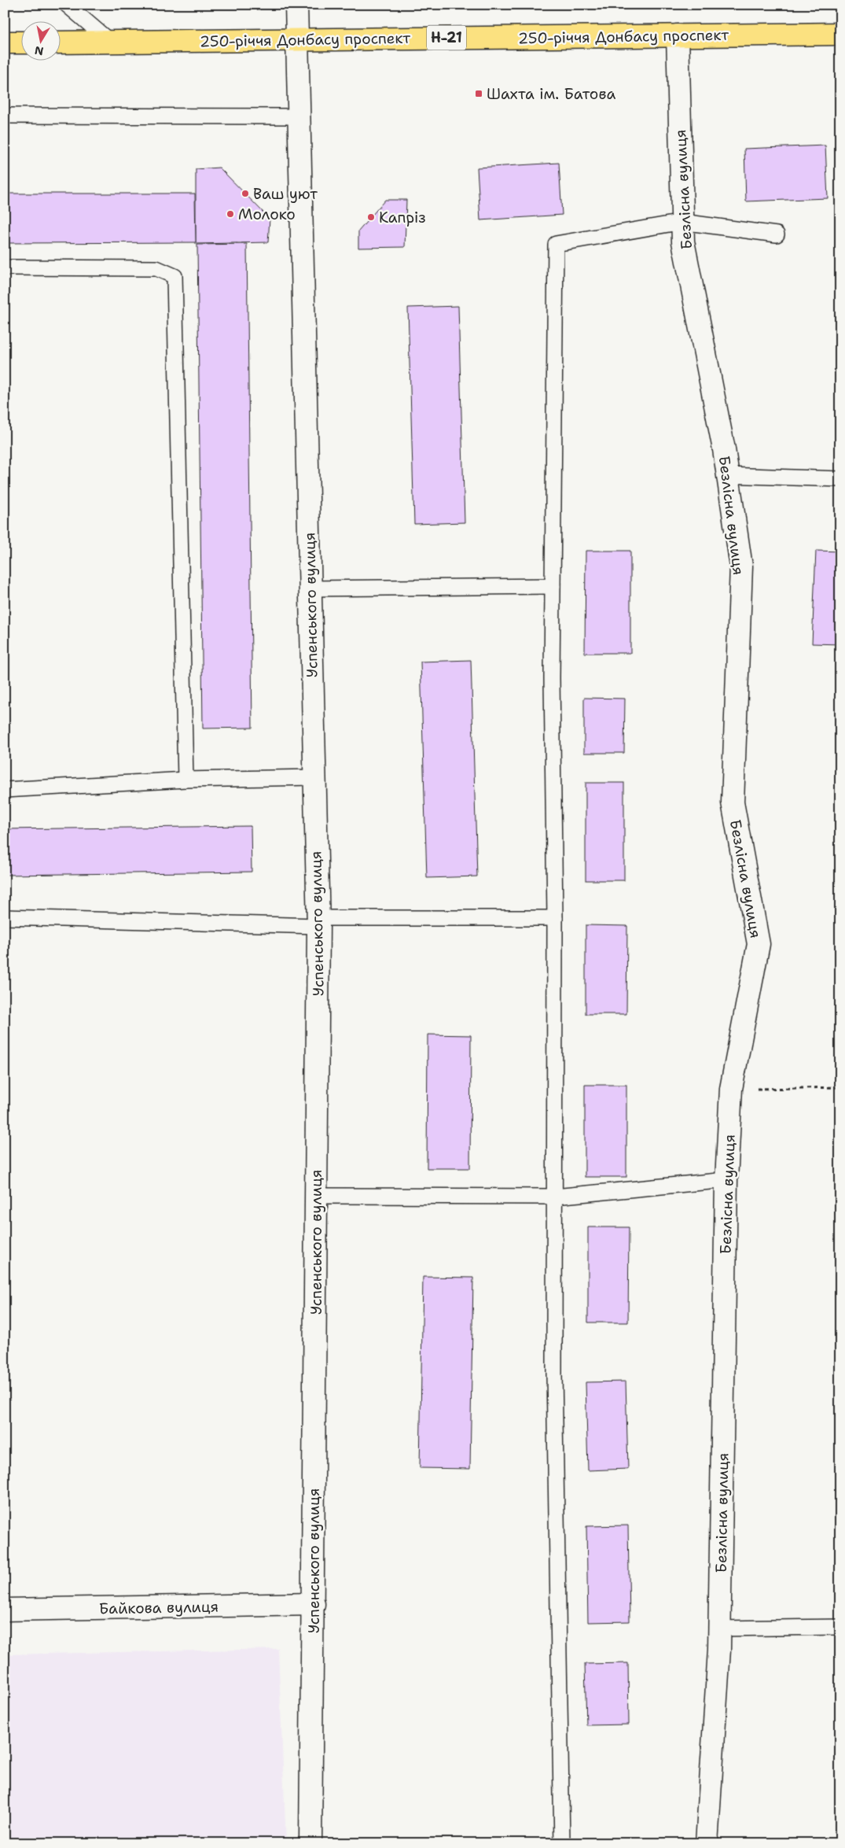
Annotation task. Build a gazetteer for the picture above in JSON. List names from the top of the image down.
{
  "streets": {
    "main road": ["250-річчя Донбасу проспект", "Н-21"],
    "street": ["Безлісна вулиця", "Успенського вулиця", "Байкова вулиця"]
  },
  "crossings": [
    ["250-річчя Донбасу проспект", "Безлісна вулиця"],
    ["250-річчя Донбасу проспект", "Успенського вулиця"],
    ["Успенського вулиця", "Байкова вулиця"]
  ],
  "places": {
    "transit": ["Шахта ім. Батова"],
    "other": ["Ваш уют", "Молоко", "Капріз"]
  },
  "north": "bottom"
}
